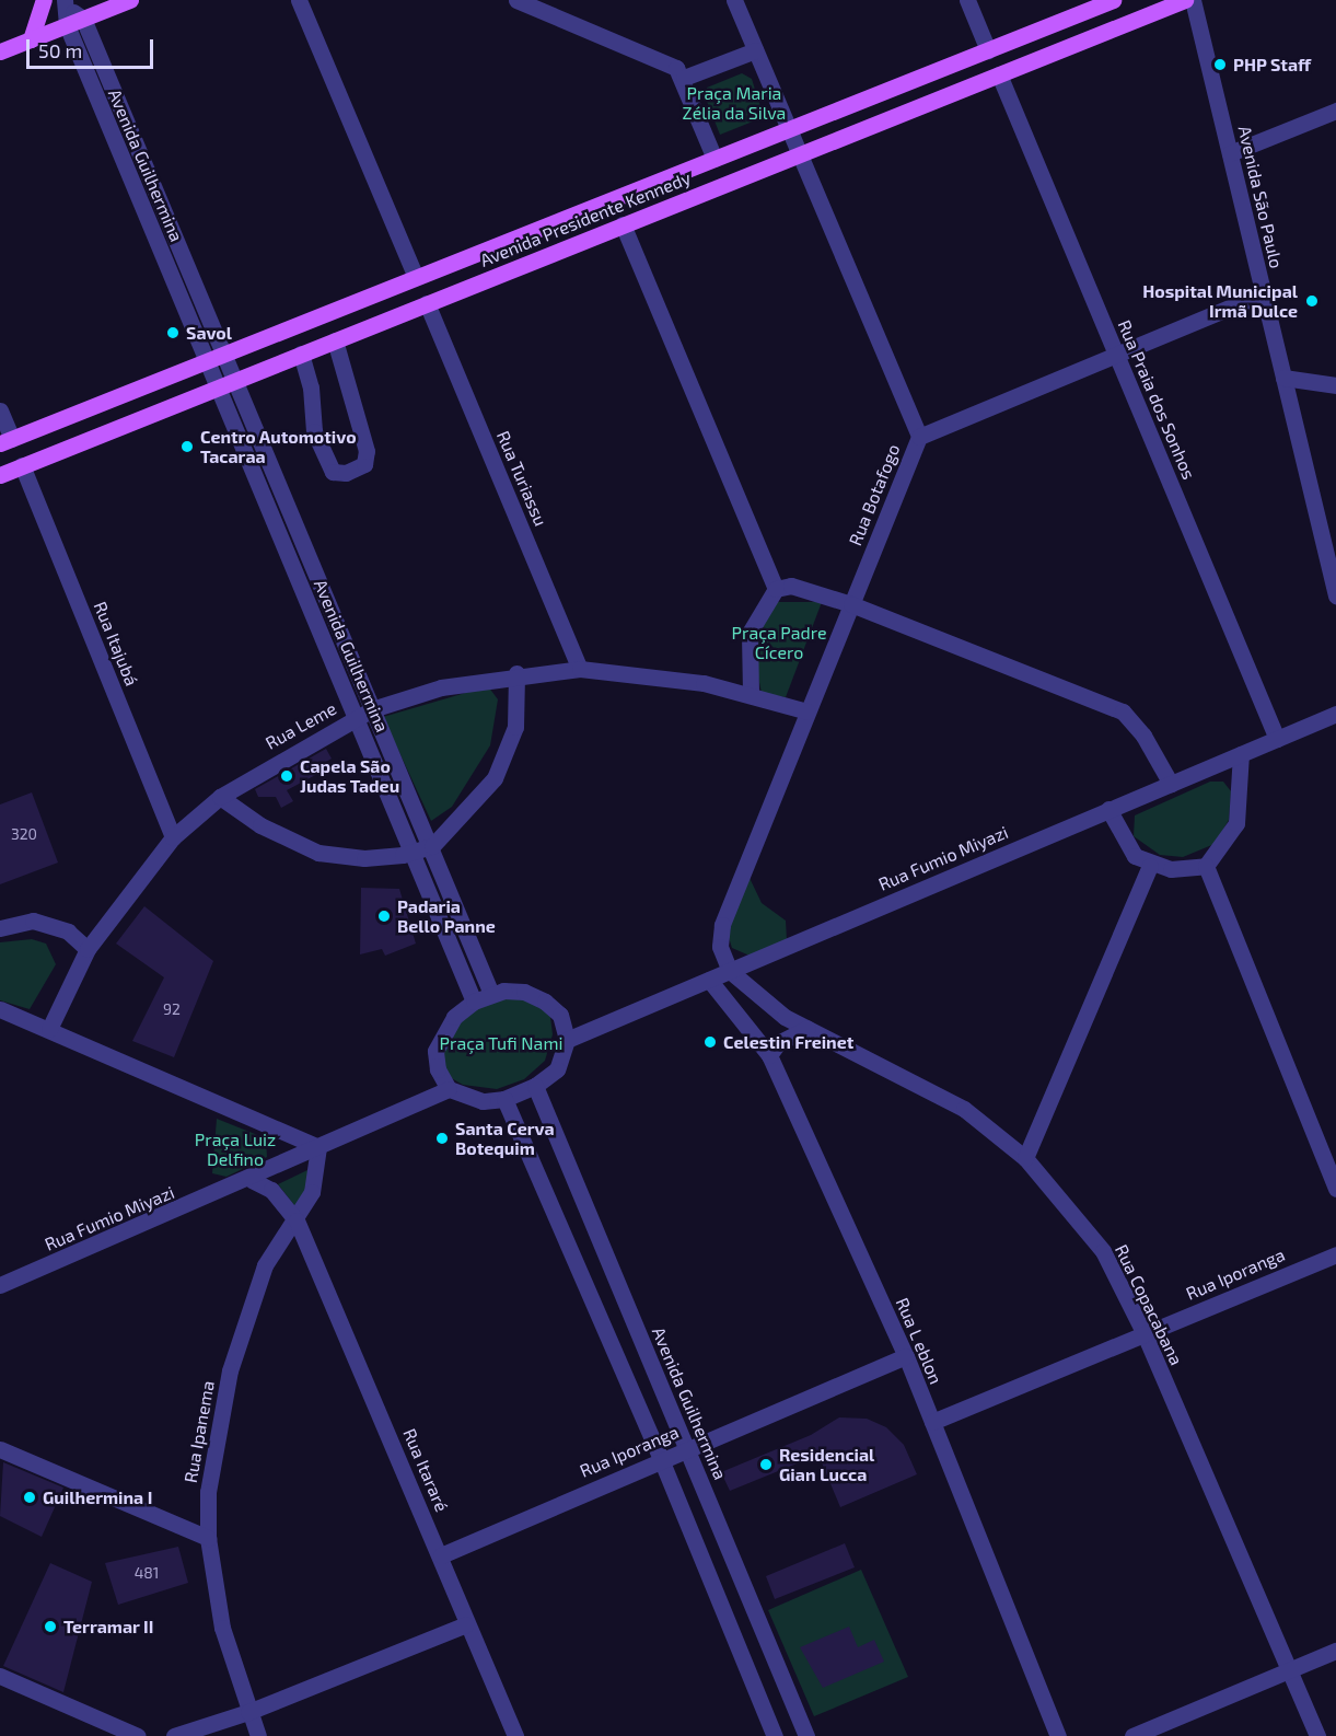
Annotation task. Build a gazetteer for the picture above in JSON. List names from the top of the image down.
{
  "streets": {
    "main road": ["Avenida Presidente Kennedy"],
    "street": [
      "Avenida Guilhermina",
      "Avenida São Paulo",
      "Rua Praia dos Sonhos",
      "Rua Turiassu",
      "Rua Botafogo",
      "Rua Itajubá",
      "Rua Leme",
      "Rua Fumio Miyazi",
      "Rua Iporanga",
      "Rua Copacabana",
      "Rua L eblon",
      "Rua Ipanema",
      "Rua Itararé"
    ]
  },
  "crossings": [
    ["Avenida Guilhermina", "Avenida Presidente Kennedy"],
    ["Avenida Guilhermina", "Rua Leme"],
    ["Avenida Guilhermina", "Rua Fumio Miyazi"],
    ["Avenida Guilhermina", "Rua Iporanga"],
    ["Avenida Presidente Kennedy", "Rua Praia dos Sonhos"],
    ["Avenida Presidente Kennedy", "Rua Turiassu"],
    ["Avenida Presidente Kennedy", "Rua Botafogo"],
    ["Avenida Presidente Kennedy", "Rua Itajubá"],
    ["Rua Praia dos Sonhos", "Rua Fumio Miyazi"],
    ["Rua Turiassu", "Rua Leme"],
    ["Rua Botafogo", "Rua Leme"],
    ["Rua Botafogo", "Rua Fumio Miyazi"],
    ["Rua Botafogo", "Rua Copacabana"],
    ["Rua Itajubá", "Rua Leme"],
    ["Rua Fumio Miyazi", "Rua Copacabana"],
    ["Rua Fumio Miyazi", "Rua L eblon"],
    ["Rua Fumio Miyazi", "Rua Ipanema"],
    ["Rua Fumio Miyazi", "Rua Itararé"],
    ["Rua Iporanga", "Rua Copacabana"],
    ["Rua Iporanga", "Rua L eblon"],
    ["Rua Iporanga", "Rua Itararé"],
    ["Rua Ipanema", "Rua Itararé"]
  ],
  "parks": [
    "Praça Maria Zélia da Silva",
    "Praça Padre Cícero",
    "Praça Tufi Nami",
    "Praça Luiz Delfino"
  ],
  "places": [
    "PHP Staff",
    "Hospital Municipal Irmã Dulce",
    "Savol",
    "Centro Automotivo Tacaraa",
    "Capela São Judas Tadeu",
    "Padaria Bello Panne",
    "Celestin Freinet",
    "Santa Cerva Botequim",
    "Residencial Gian Lucca",
    "Guilhermina I",
    "Terramar II"
  ],
  "house_numbers": ["320", "92", "481"],
  "scale_bar": "50 m"
}
